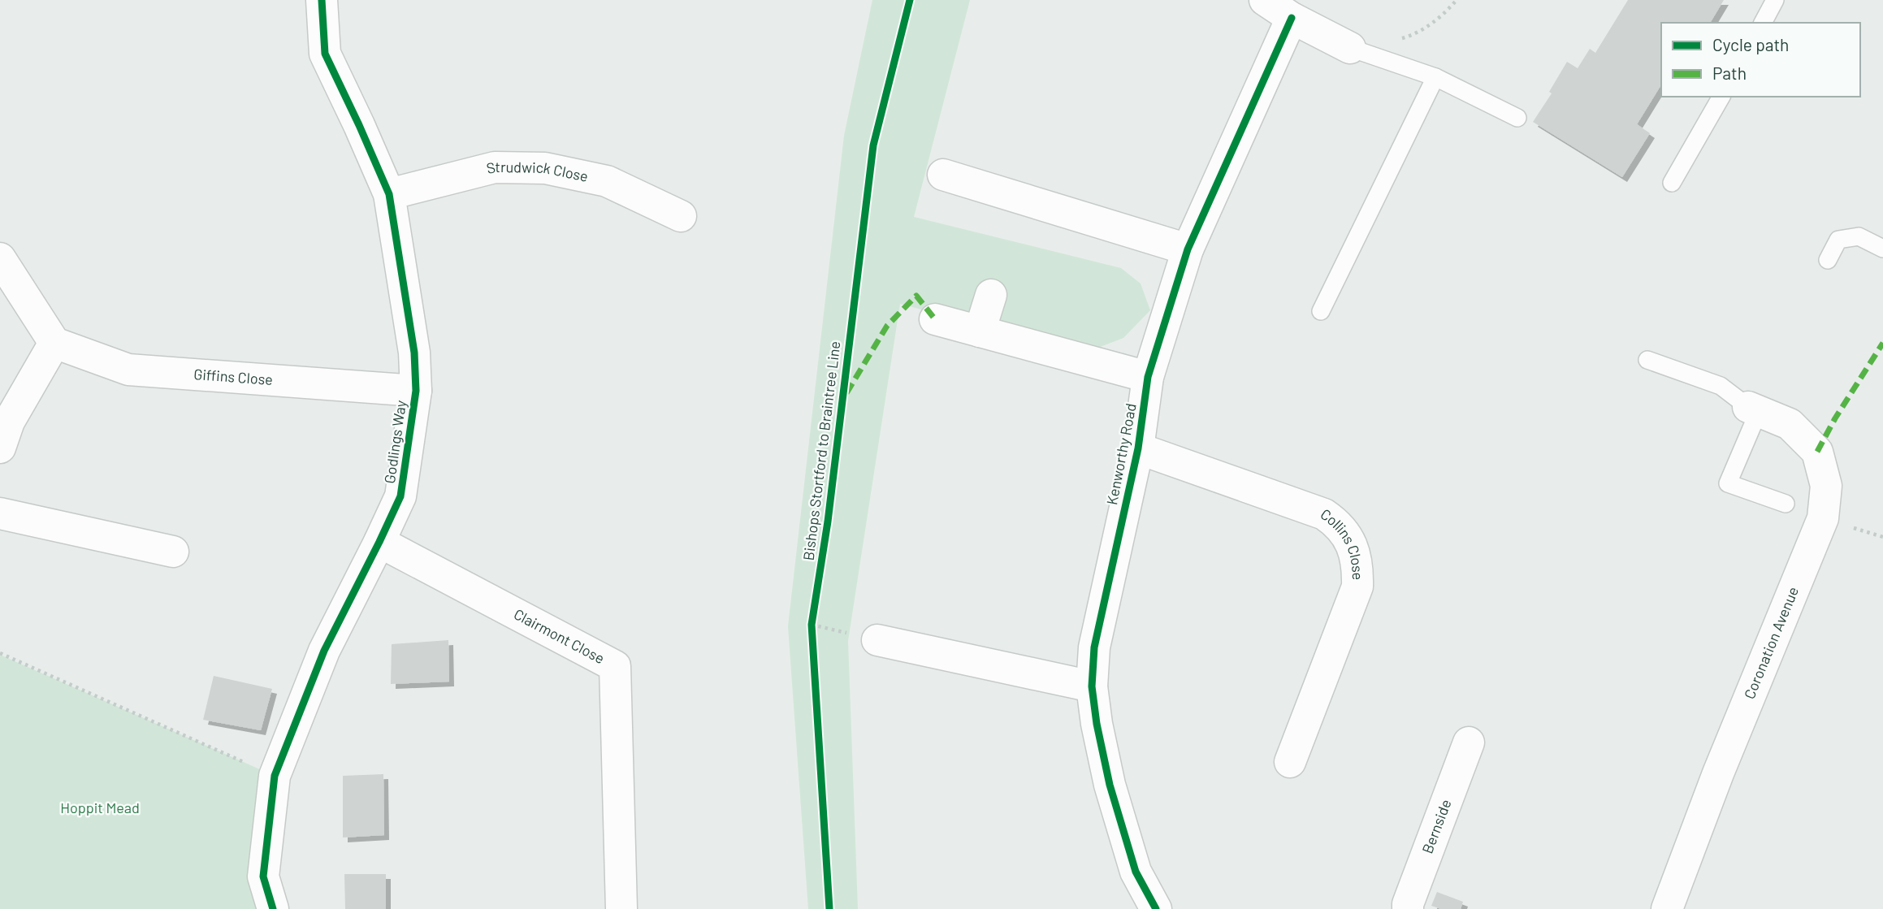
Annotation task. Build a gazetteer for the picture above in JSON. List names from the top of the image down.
{
  "streets": {
    "street": [
      "Strudwick Close",
      "Giffins Close",
      "Godlings Way",
      "Kenworthy Road",
      "Collins Close",
      "Clairmont Close",
      "Coronation Avenue",
      "Bernside"
    ],
    "cycle path": ["Bishops Stortford to Braintree Line"]
  },
  "crossings": [
    ["Strudwick Close", "Godlings Way"],
    ["Giffins Close", "Godlings Way"],
    ["Godlings Way", "Clairmont Close"],
    ["Kenworthy Road", "Collins Close"]
  ],
  "parks": ["Hoppit Mead"],
  "legend": ["Cycle path", "Path"]
}
